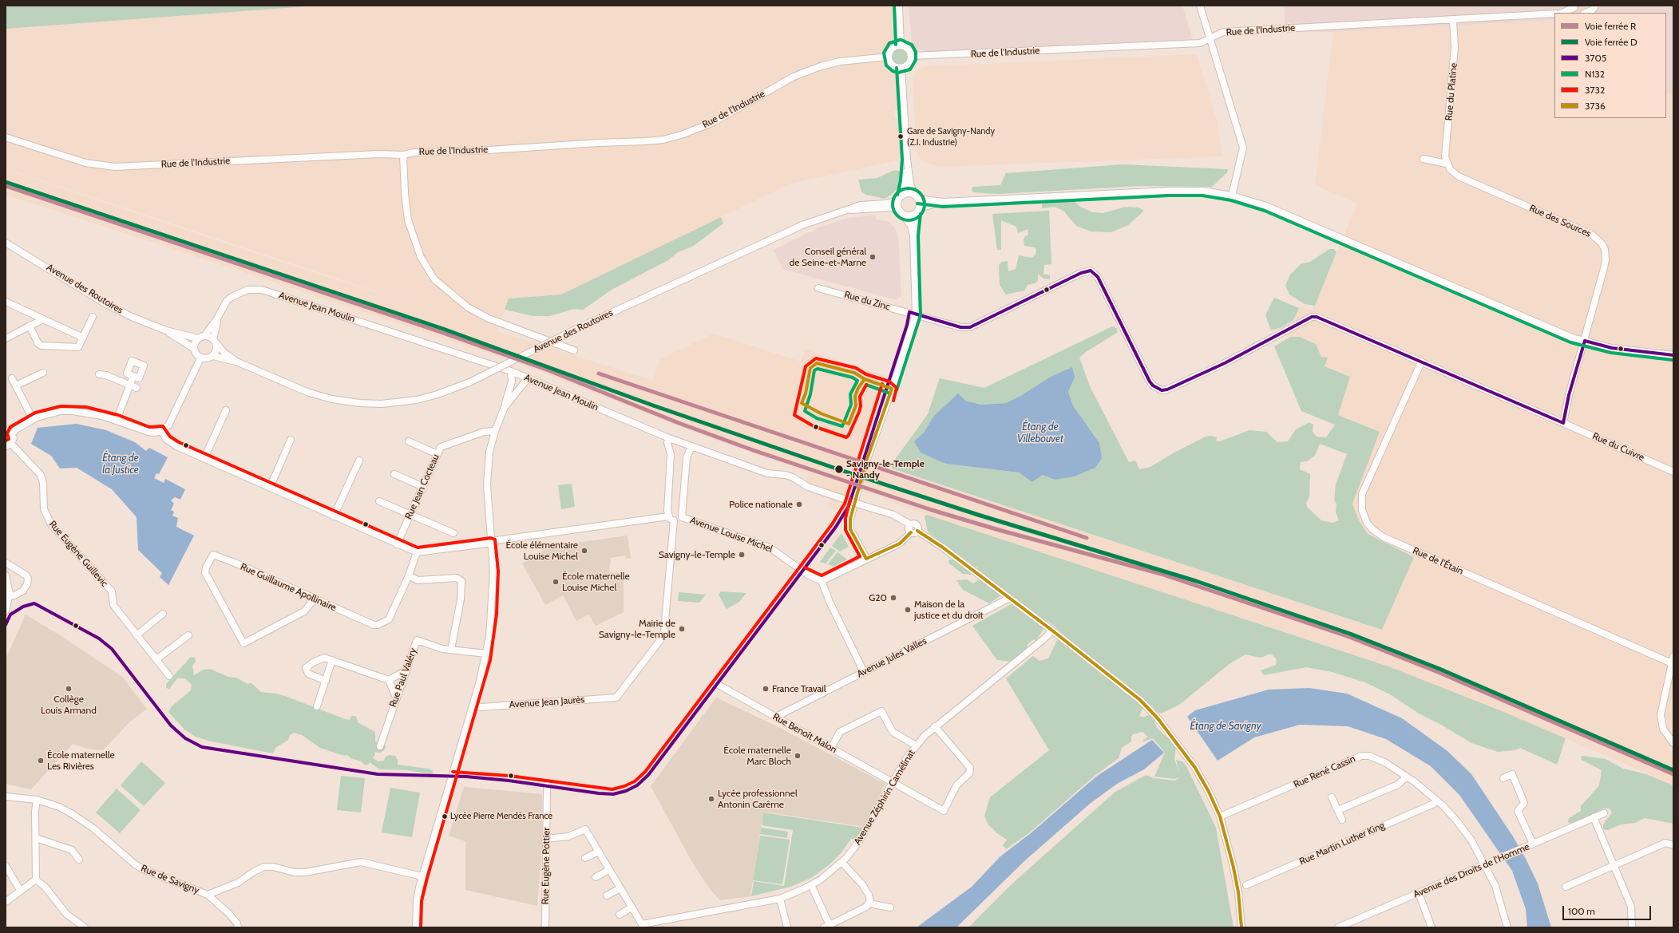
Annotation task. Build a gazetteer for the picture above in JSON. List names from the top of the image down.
{
  "streets": {
    "street": [
      "Rue de l'Industrie",
      "Rue du Platine",
      "Rue des Sources",
      "Avenue des Routoires",
      "Rue du Zinc",
      "Avenue Jean Moulin",
      "Rue du Cuivre",
      "Rue Jean Cocteau",
      "Avenue Louise Michel",
      "Rue Eugène Guillevic",
      "Rue de l'Étain",
      "Rue Guillaume Apollinaire",
      "Avenue Jules Valles",
      "Rue Paul Valéry",
      "Avenue Jean Jaurès",
      "Rue Benoît Malon",
      "Rue René Cassin",
      "Avenue Zéphirin Camélinat",
      "Rue Martin Luther King",
      "Rue Eugène Pottier",
      "Avenue des Droits de l'Homme",
      "Rue de Savigny"
    ]
  },
  "crossings": [
    ["Rue de l'Industrie", "Rue du Platine"],
    ["Rue du Platine", "Rue des Sources"],
    ["Rue des Sources", "Rue du Cuivre"],
    ["Rue du Zinc", "Rue du Cuivre"],
    ["Rue du Cuivre", "Rue de l'Étain"],
    ["Avenue Jules Valles", "Rue Benoît Malon"],
    ["Rue Benoît Malon", "Avenue Zéphirin Camélinat"],
    ["Rue René Cassin", "Rue Martin Luther King"],
    ["Rue René Cassin", "Avenue des Droits de l'Homme"]
  ],
  "water": ["Étang de Villebouvet", "Étang de la Justice", "Étang de Savigny"],
  "places": [
    "Gare de Savigny-Nandy (Z.I. Industrie)",
    "Conseil général de Seine-et-Marne",
    "Savigny-le-Temple - Nandy",
    "Police nationale",
    "École élémentaire Louise Michel",
    "Savigny-le-Temple",
    "École maternelle Louise Michel",
    "G20",
    "Maison de la justice et du droit",
    "Mairie de Savigny-le-Temple",
    "Collège Louis Armand",
    "France Travail",
    "École maternelle Marc Bloch",
    "École maternelle Les Rivières",
    "Lycée professionnel Antonin Carême",
    "Lycée Pierre Mendès France"
  ],
  "lines": [
    "transit line N132",
    "rail line D",
    "rail line R",
    "transit line 3705",
    "transit line 3732",
    "transit line 3736"
  ],
  "legend": [
    "Voie ferrée R",
    "Voie ferrée D",
    "3705",
    "N132",
    "3732",
    "3736"
  ],
  "scale_bar": "100 m"
}
